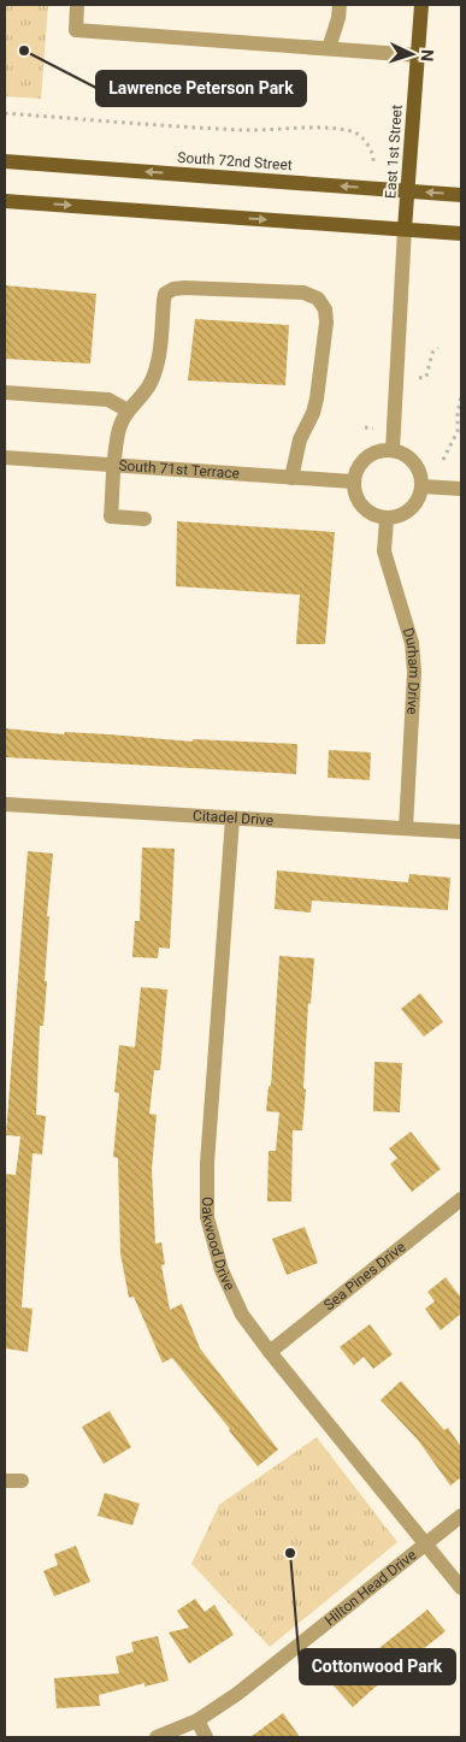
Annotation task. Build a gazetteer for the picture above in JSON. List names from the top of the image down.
{
  "streets": {
    "main road": ["East 1st Street", "South 72nd Street"],
    "street": [
      "South 71st Terrace",
      "Durham Drive",
      "Citadel Drive",
      "Oakwood Drive",
      "Sea Pines Drive",
      "Hilton Head Drive"
    ]
  },
  "crossings": [
    ["East 1st Street", "South 72nd Street"],
    ["South 71st Terrace", "Durham Drive"],
    ["Durham Drive", "Citadel Drive"],
    ["Citadel Drive", "Oakwood Drive"],
    ["Oakwood Drive", "Sea Pines Drive"],
    ["Oakwood Drive", "Hilton Head Drive"]
  ],
  "places": ["Lawrence Peterson Park", "Cottonwood Park"],
  "north": "right"
}
